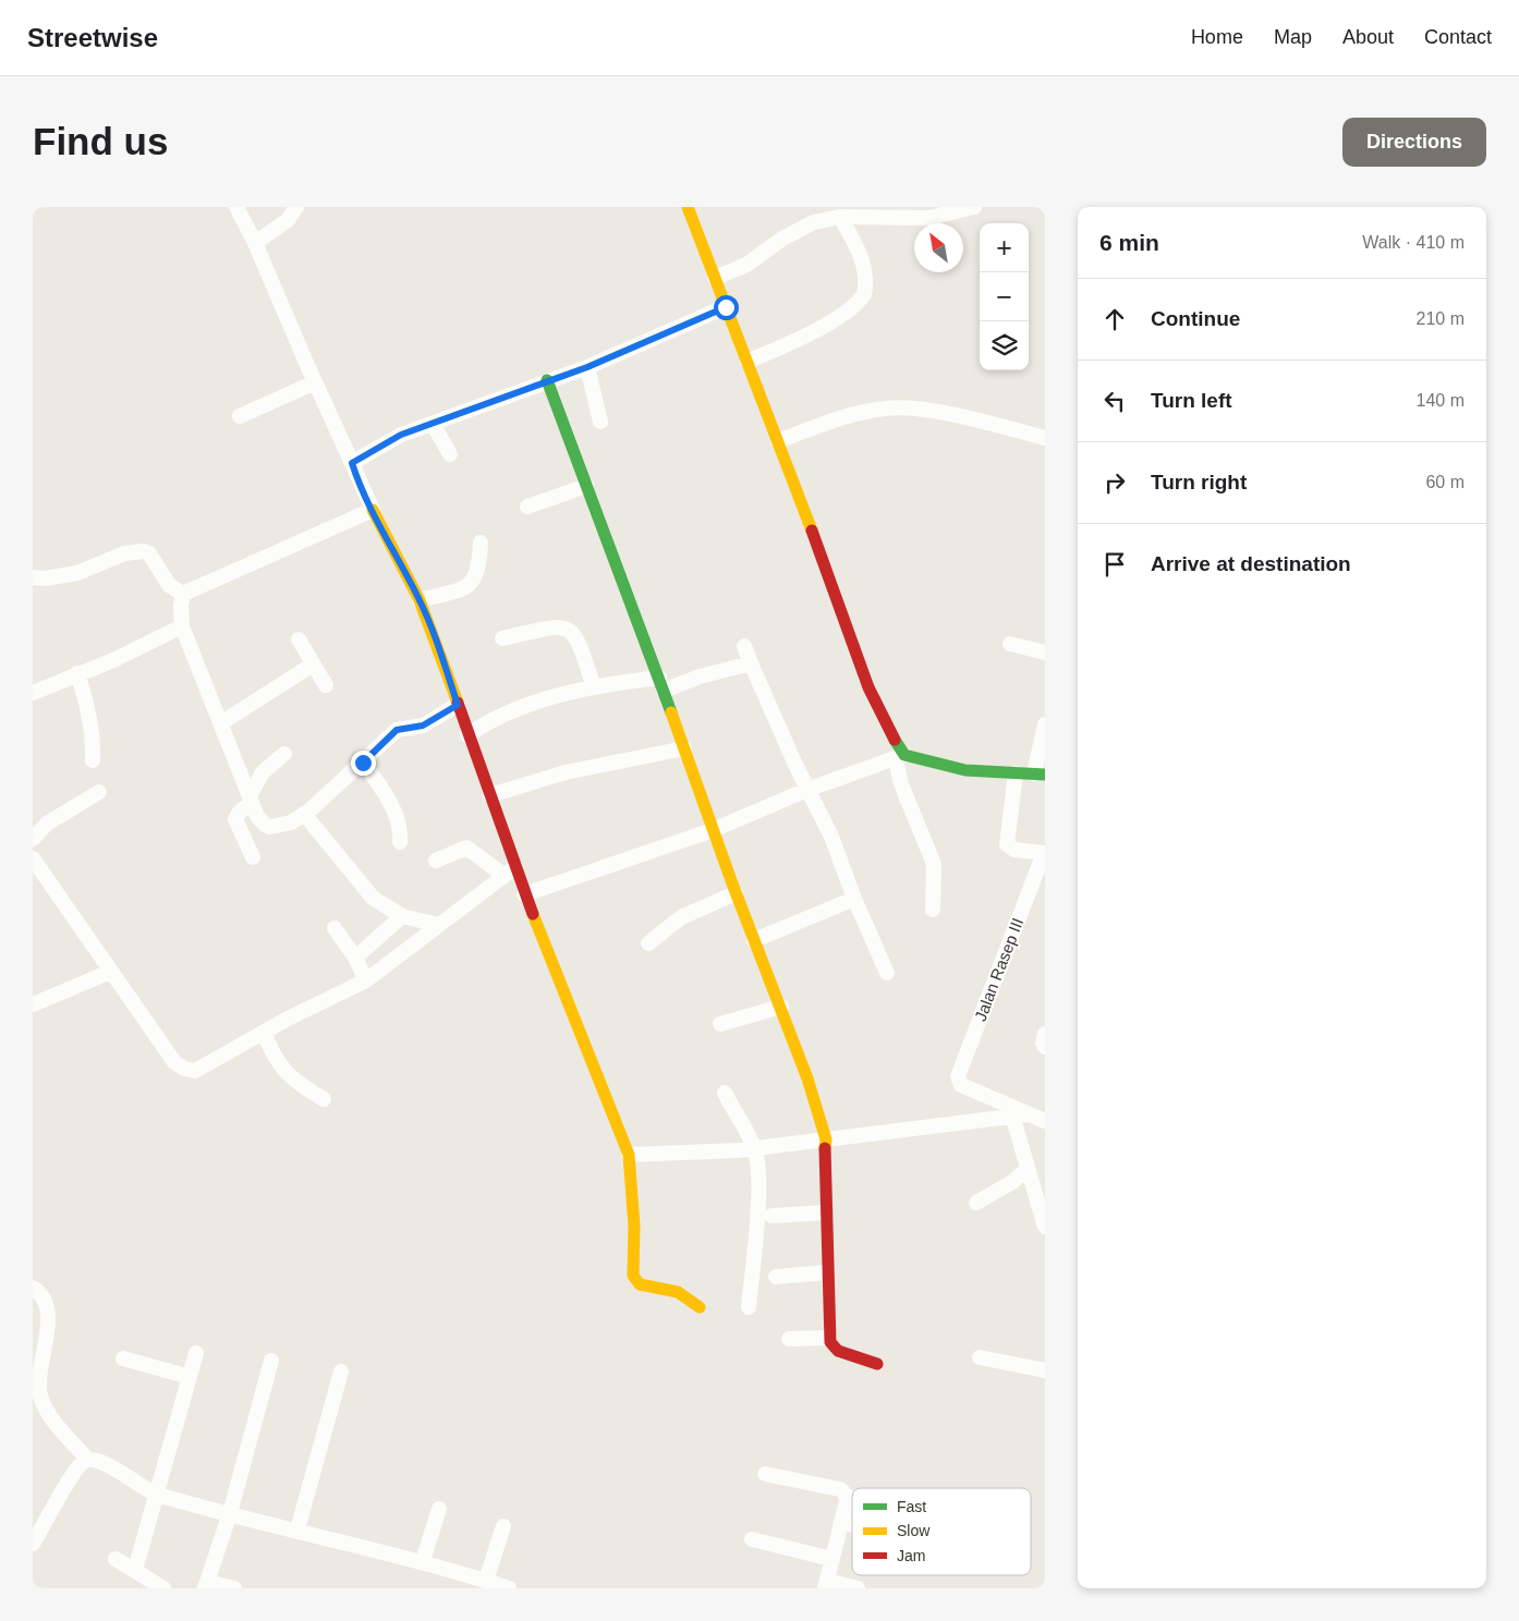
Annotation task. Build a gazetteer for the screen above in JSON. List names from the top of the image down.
{
  "streets": {
    "street": ["Jalan Rasep III"]
  },
  "legend": ["Fast", "Slow", "Jam"],
  "north": "top left",
  "page": {
    "header": "Streetwise",
    "nav": [
      "Home",
      "Map",
      "About",
      "Contact"
    ],
    "buttons": "Directions",
    "title": "Find us",
    "heading": ["6 min", "Walk · 410 m"],
    "map_buttons": ["+", "−"],
    "list": [
      ["Continue", "210 m"],
      ["Turn left", "140 m"],
      ["Turn right", "60 m"],
      "Arrive at destination"
    ]
  }
}
